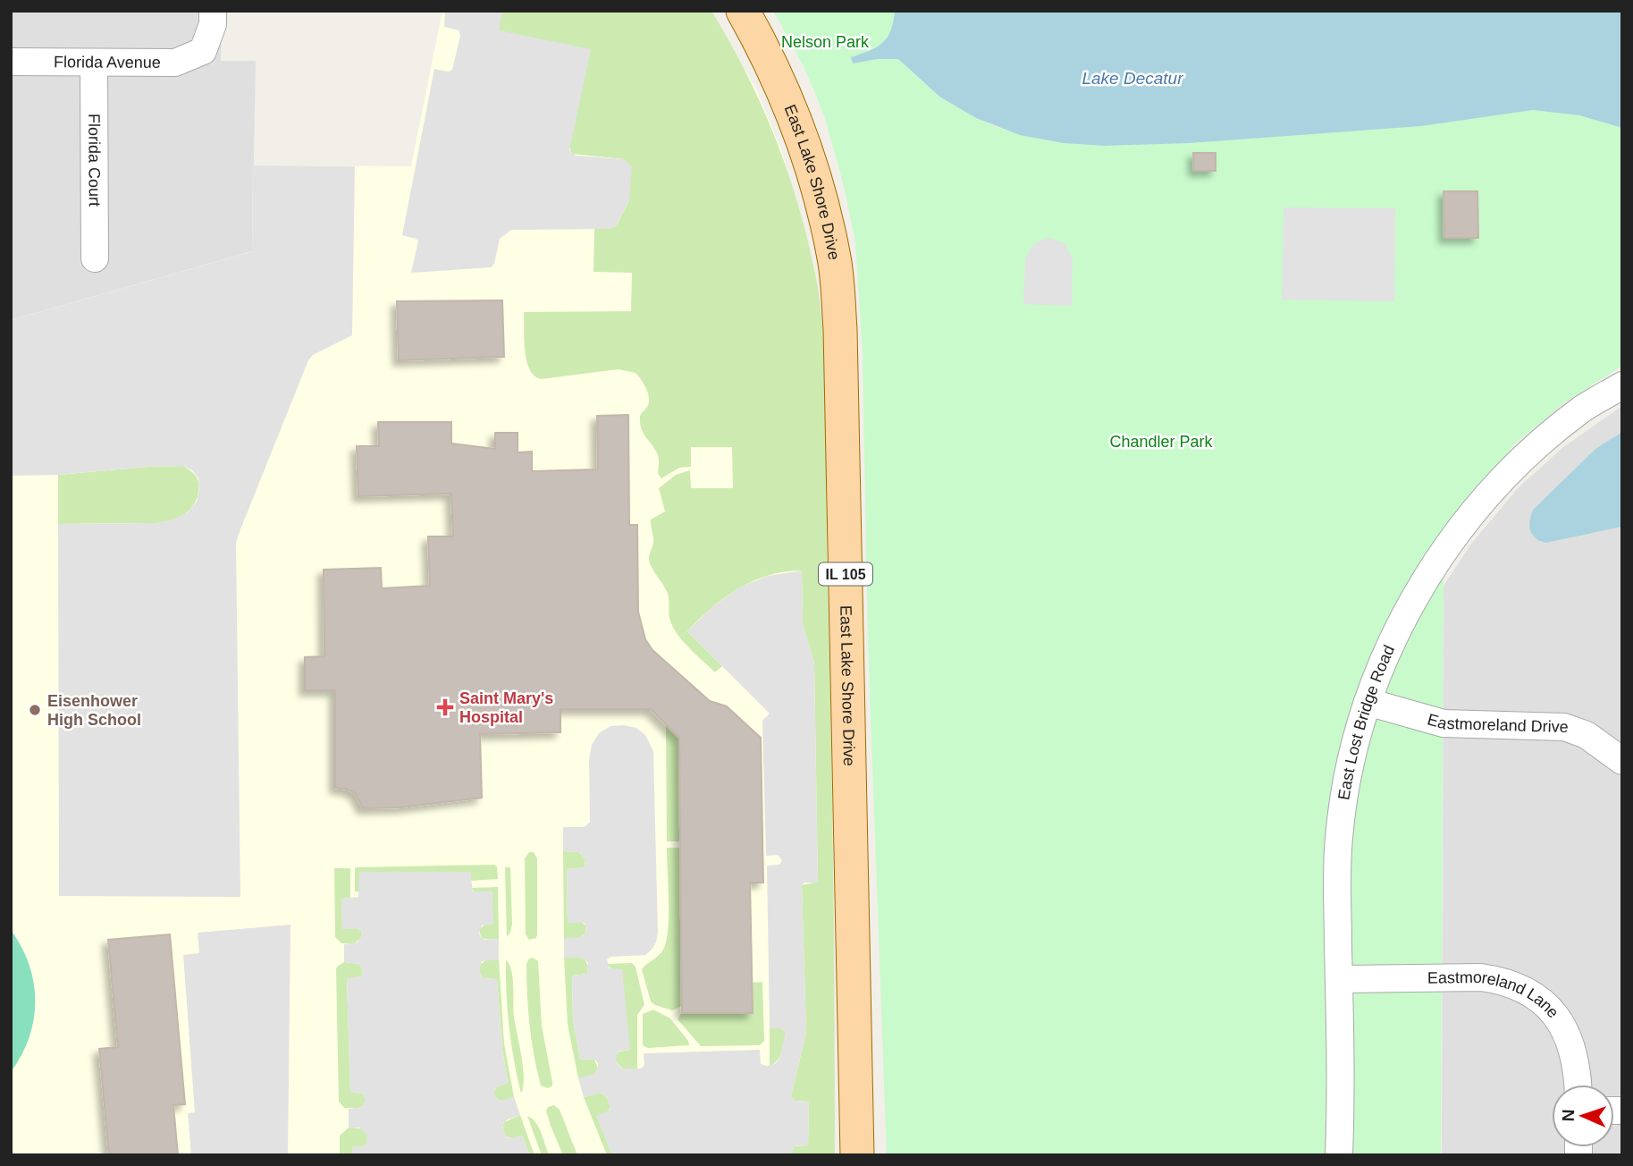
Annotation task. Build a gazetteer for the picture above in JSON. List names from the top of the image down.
{
  "streets": {
    "main road": ["East Lake Shore Drive", "IL 105"],
    "street": [
      "Florida Avenue",
      "Florida Court",
      "East Lost Bridge Road",
      "Eastmoreland Drive",
      "Eastmoreland Lane"
    ]
  },
  "crossings": [
    ["Florida Avenue", "Florida Court"],
    ["East Lost Bridge Road", "Eastmoreland Drive"],
    ["East Lost Bridge Road", "Eastmoreland Lane"]
  ],
  "water": ["Lake Decatur"],
  "parks": ["Nelson Park", "Chandler Park"],
  "places": {
    "health": ["Saint Mary's Hospital"],
    "other": ["Eisenhower High School"]
  },
  "north": "left"
}
